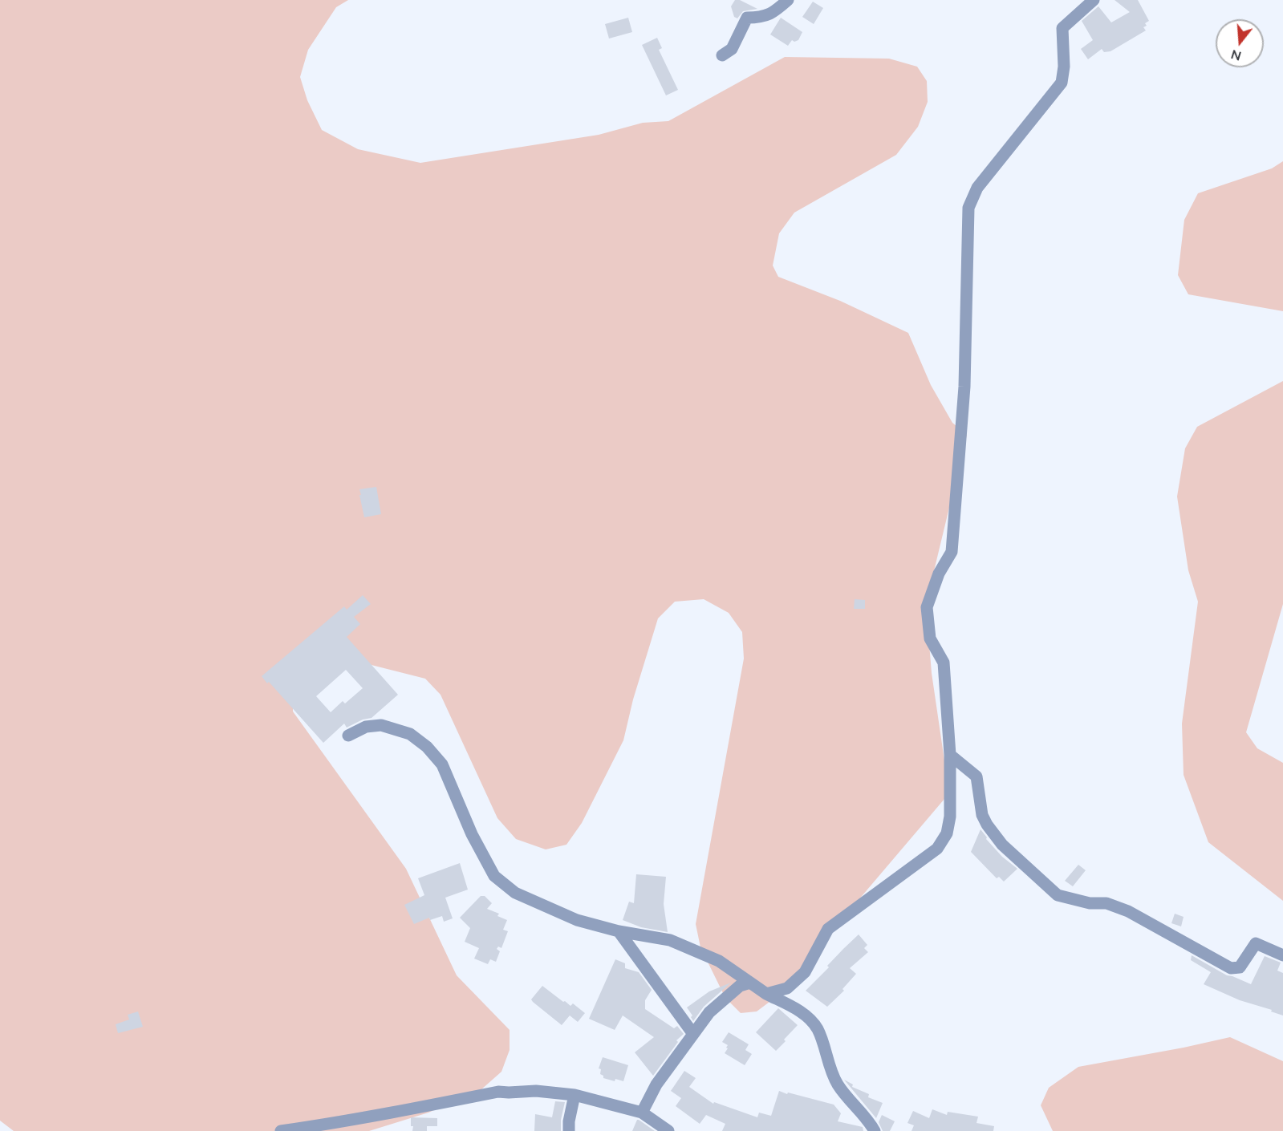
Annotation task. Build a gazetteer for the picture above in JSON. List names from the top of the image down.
{
  "north": "bottom"
}
